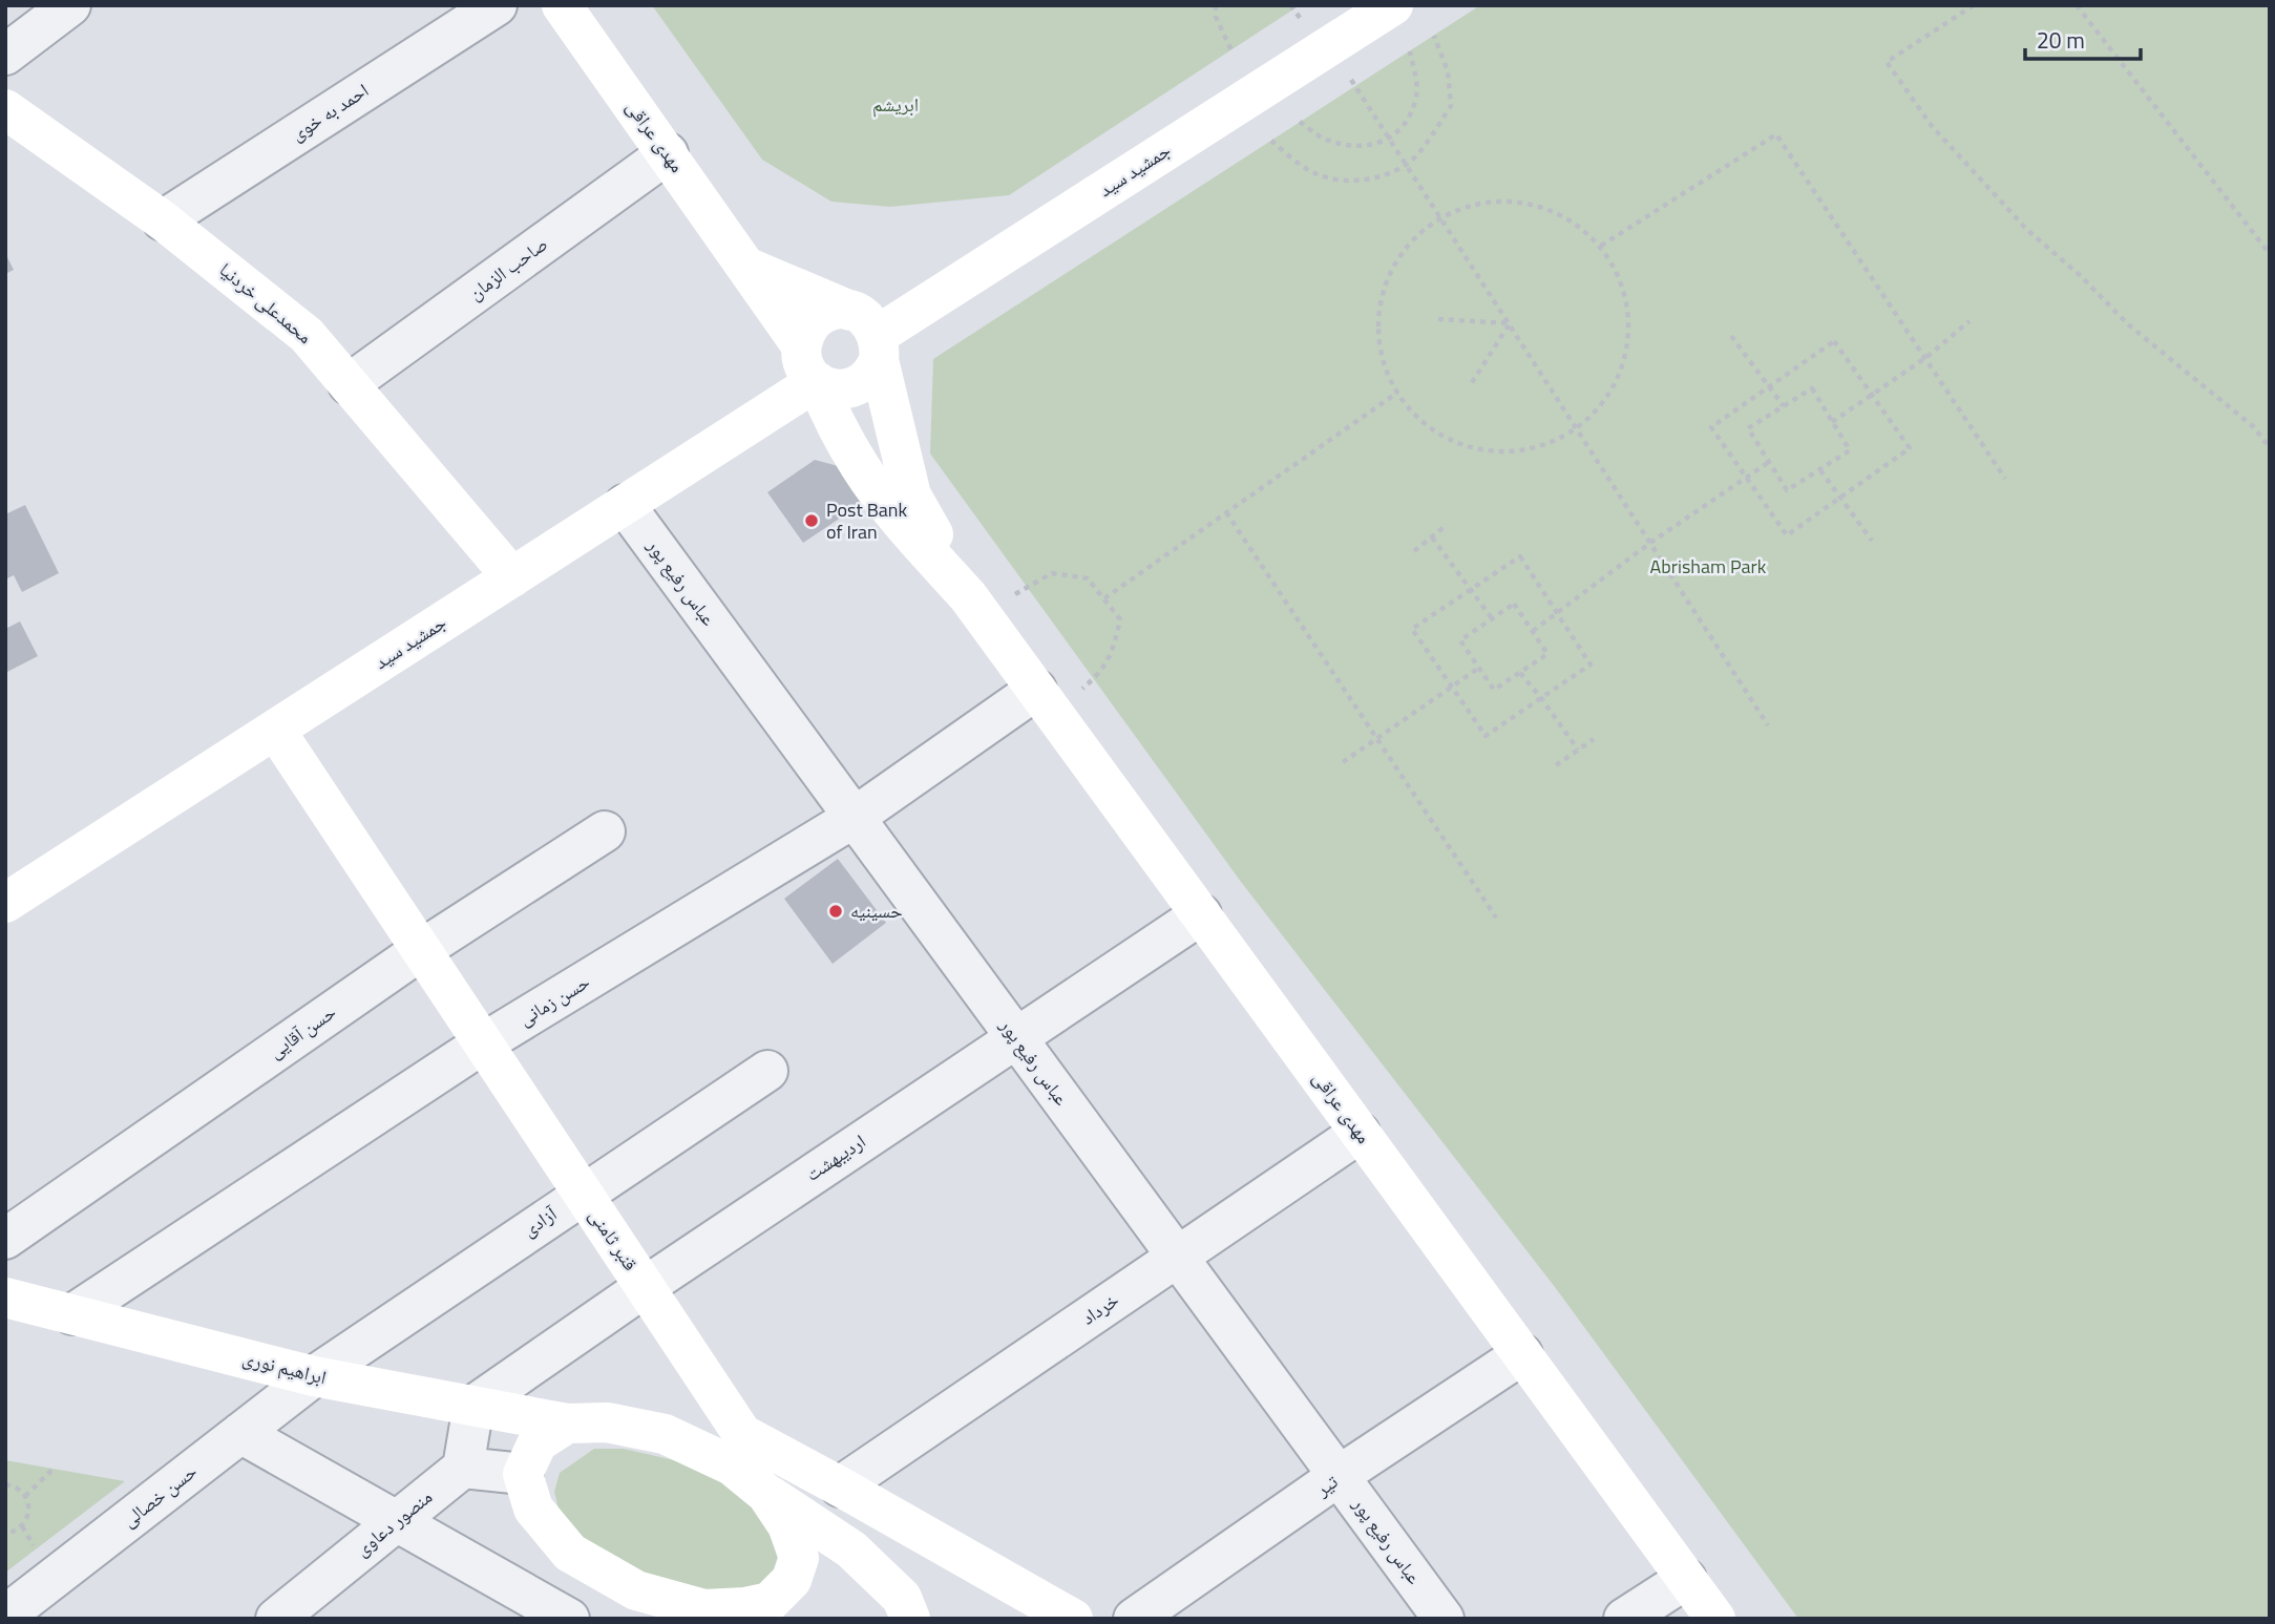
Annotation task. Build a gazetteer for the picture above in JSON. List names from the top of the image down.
{
  "streets": {
    "street": [
      "احمد به خوی",
      "مهدی عراقی",
      "جمشید سید",
      "صاحب الزمان",
      "محمدعلی خردنیا",
      "عباس رفیع پور",
      "حسن زمانی",
      "حسن آقایی",
      "اردیبهشت",
      "آزادی",
      "قنبر ثامنی",
      "خرداد",
      "ابراهیم نوری",
      "تیر",
      "حسن خصالی",
      "منصور دعاوی"
    ]
  },
  "crossings": [
    ["احمد به خوی", "محمدعلی خردنیا"],
    ["مهدی عراقی", "جمشید سید"],
    ["مهدی عراقی", "صاحب الزمان"],
    ["مهدی عراقی", "حسن زمانی"],
    ["مهدی عراقی", "اردیبهشت"],
    ["مهدی عراقی", "خرداد"],
    ["مهدی عراقی", "تیر"],
    ["جمشید سید", "محمدعلی خردنیا"],
    ["جمشید سید", "عباس رفیع پور"],
    ["جمشید سید", "قنبر ثامنی"],
    ["صاحب الزمان", "محمدعلی خردنیا"],
    ["عباس رفیع پور", "حسن زمانی"],
    ["عباس رفیع پور", "اردیبهشت"],
    ["عباس رفیع پور", "خرداد"],
    ["عباس رفیع پور", "تیر"],
    ["حسن زمانی", "قنبر ثامنی"],
    ["حسن زمانی", "ابراهیم نوری"],
    ["حسن آقایی", "قنبر ثامنی"],
    ["اردیبهشت", "قنبر ثامنی"],
    ["اردیبهشت", "ابراهیم نوری"],
    ["آزادی", "قنبر ثامنی"],
    ["آزادی", "ابراهیم نوری"],
    ["آزادی", "حسن خصالی"],
    ["قنبر ثامنی", "خرداد"],
    ["ابراهیم نوری", "حسن خصالی"]
  ],
  "parks": ["ابریشم", "Abrisham Park"],
  "places": ["Post Bank of Iran", "حسینیه"],
  "scale_bar": "20 m"
}
